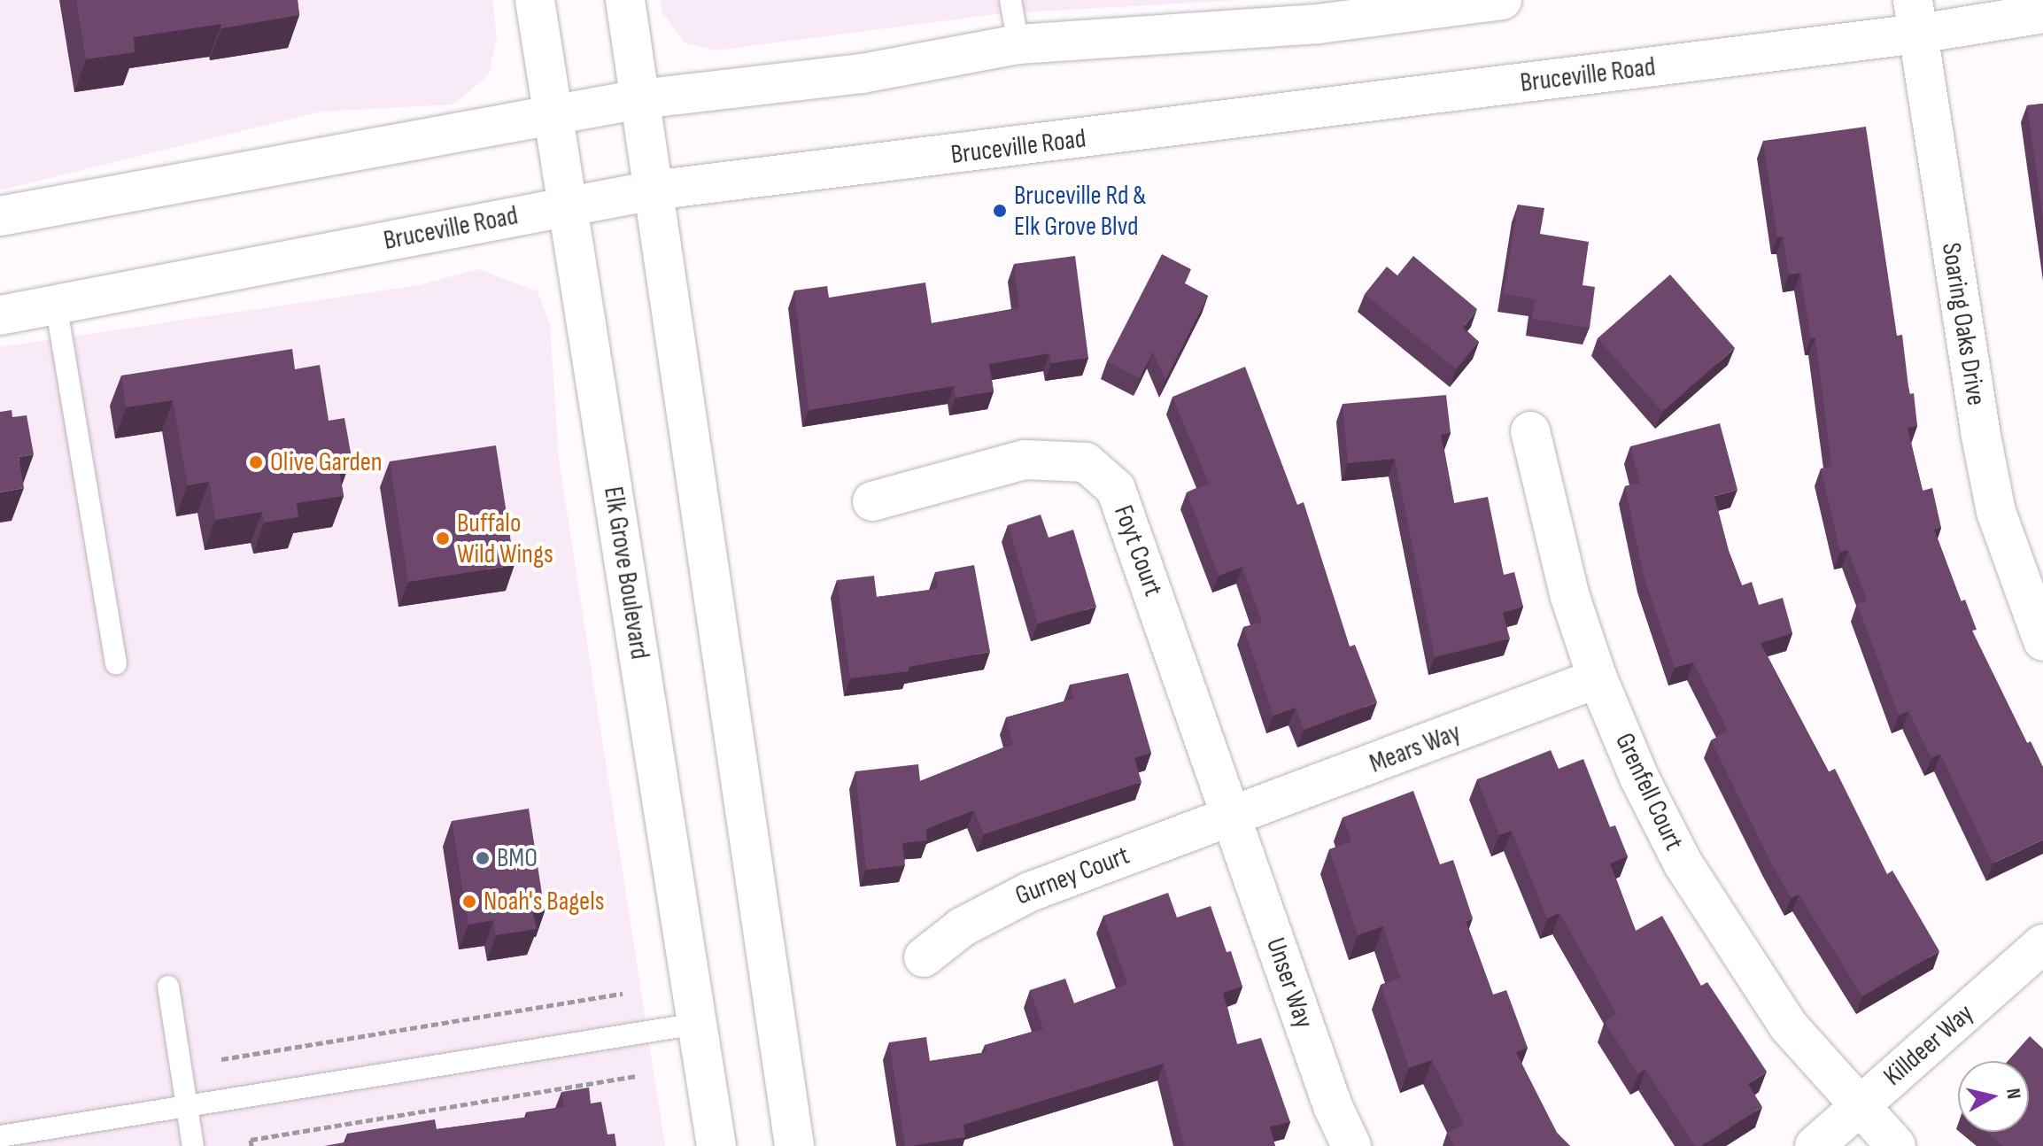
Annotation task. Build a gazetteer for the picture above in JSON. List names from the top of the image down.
{
  "streets": {
    "main road": [
      "Bruceville Road",
      "Soaring Oaks Drive",
      "Foyt Court",
      "Elk Grove Boulevard",
      "Mears Way",
      "Grenfell Court",
      "Gurney Court",
      "Unser Way",
      "Killdeer Way"
    ]
  },
  "crossings": [
    ["Bruceville Road", "Soaring Oaks Drive"],
    ["Bruceville Road", "Elk Grove Boulevard"],
    ["Foyt Court", "Mears Way"],
    ["Foyt Court", "Gurney Court"],
    ["Foyt Court", "Unser Way"],
    ["Mears Way", "Grenfell Court"],
    ["Mears Way", "Gurney Court"],
    ["Mears Way", "Unser Way"],
    ["Grenfell Court", "Killdeer Way"],
    ["Gurney Court", "Unser Way"]
  ],
  "places": [
    "Bruceville Rd & Elk Grove Blvd",
    "Olive Garden",
    "Buffalo Wild Wings",
    "BMO",
    "Noah's Bagels"
  ],
  "north": "right"
}
